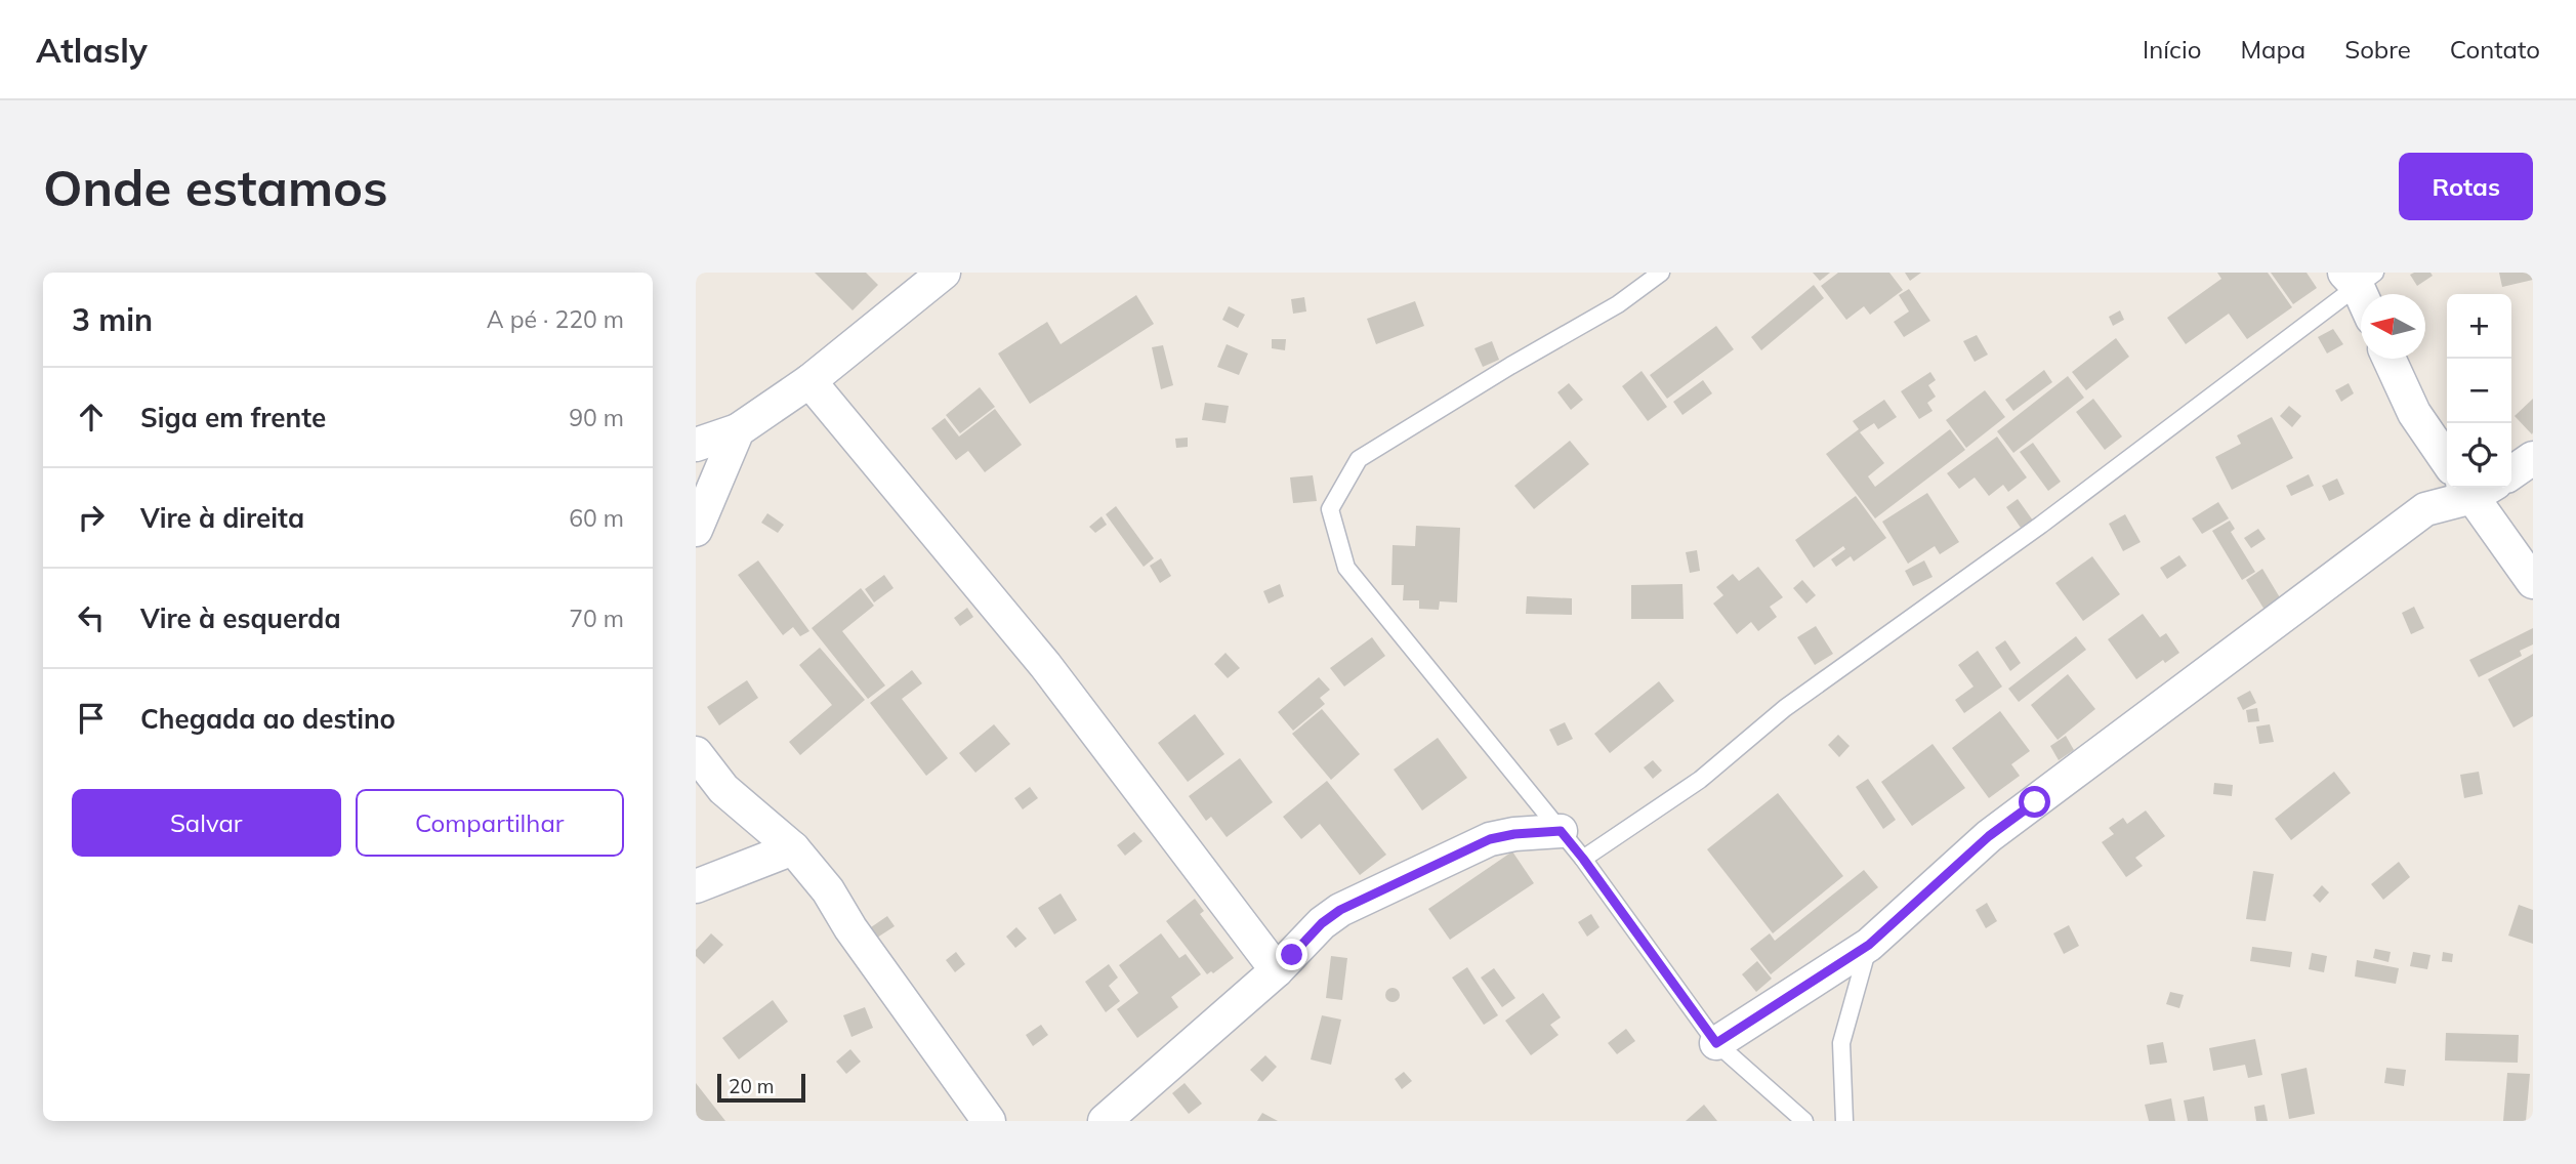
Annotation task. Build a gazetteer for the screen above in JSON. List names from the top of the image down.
{
  "scale_bar": "20 m",
  "north": "left",
  "page": {
    "header": "Atlasly",
    "nav": [
      "Início",
      "Mapa",
      "Sobre",
      "Contato"
    ],
    "buttons": [
      "Rotas",
      ["Salvar", "Compartilhar"]
    ],
    "title": "Onde estamos",
    "heading": ["3 min", "A pé · 220 m"],
    "map_buttons": ["+", "−"],
    "list": [
      ["Siga em frente", "90 m"],
      ["Vire à direita", "60 m"],
      ["Vire à esquerda", "70 m"],
      "Chegada ao destino"
    ],
    "scale": "20 m"
  }
}
